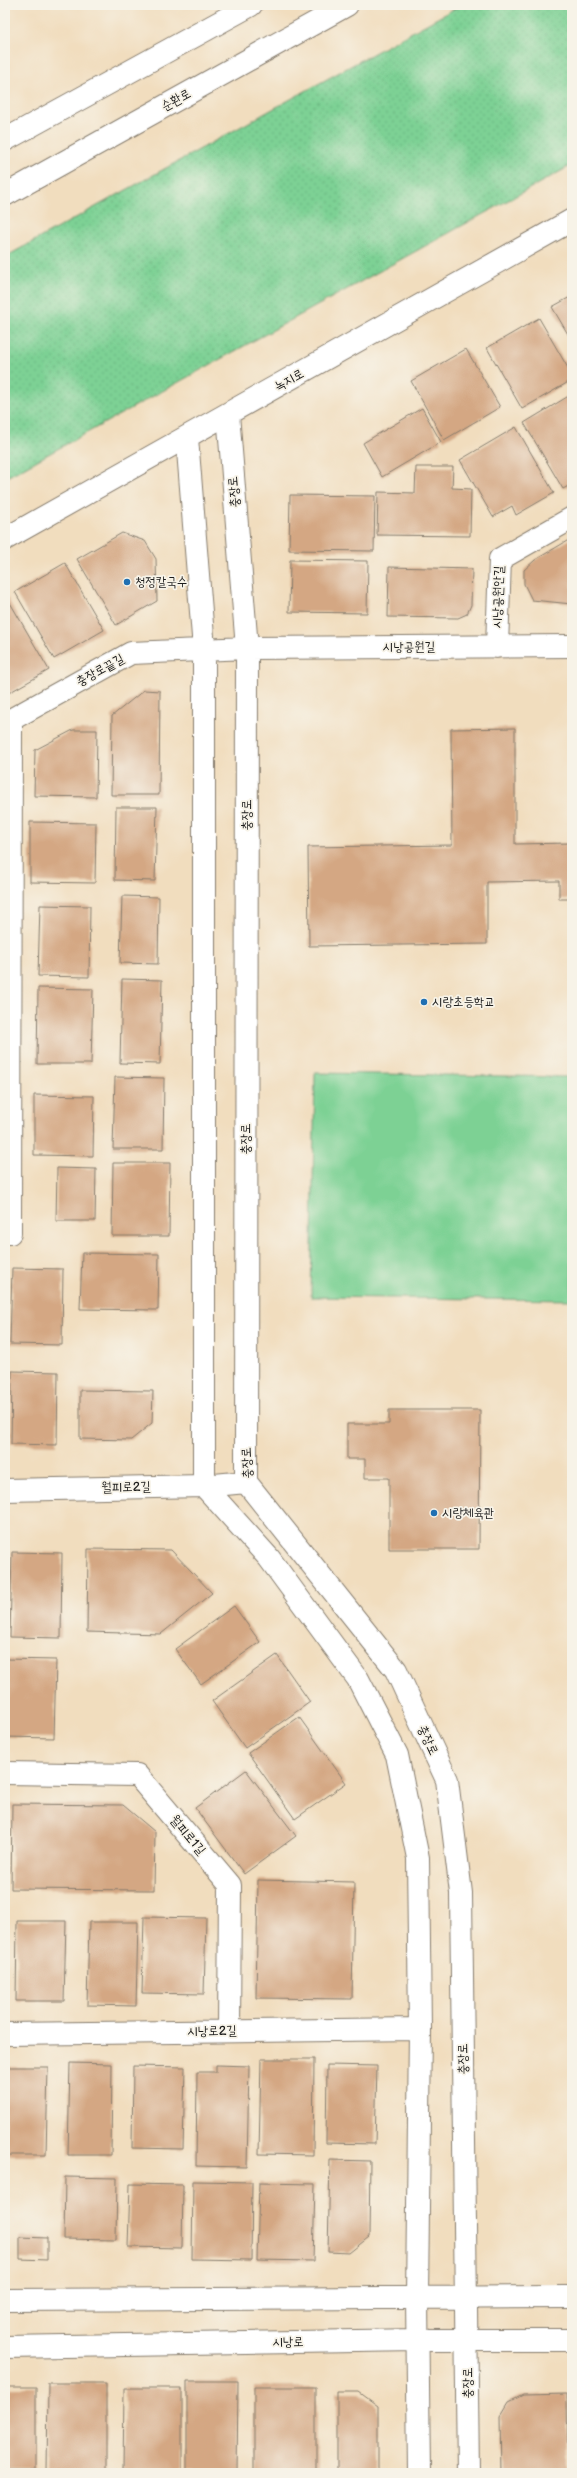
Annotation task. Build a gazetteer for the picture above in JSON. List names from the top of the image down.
{
  "streets": {
    "street": [
      "순환로",
      "녹지로",
      "충장로",
      "시낭공원안길",
      "시낭공원길",
      "충장로끝길",
      "월피로2길",
      "월피로1길",
      "시낭로2길",
      "시낭로"
    ]
  },
  "crossings": [
    ["녹지로", "충장로"],
    ["충장로", "시낭공원길"],
    ["충장로", "충장로끝길"],
    ["충장로", "월피로2길"],
    ["충장로", "시낭로"],
    ["시낭공원안길", "시낭공원길"],
    ["시낭공원길", "충장로끝길"],
    ["월피로1길", "시낭로2길"]
  ],
  "places": ["청정칼국수", "시랑초등학교", "시랑체육관"]
}
